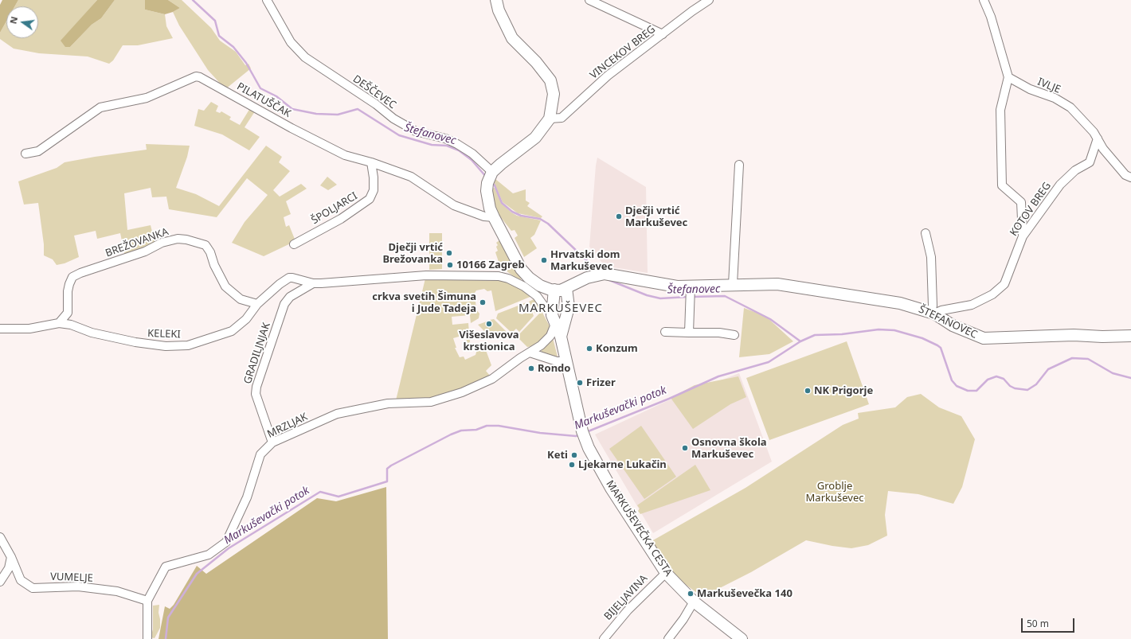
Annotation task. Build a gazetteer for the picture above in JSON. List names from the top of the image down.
{
  "streets": {
    "main road": ["ŠTEFANOVEC", "MARKUŠEVEČKA CESTA"],
    "street": [
      "VINCEKOV BREG",
      "IVLJE",
      "DEŠČEVEC",
      "PILATUŠČAK",
      "ŠPOLJARCI",
      "KOTOV BREG",
      "BREŽOVANKA",
      "KELEKI",
      "GRADILJNJAK",
      "MRZLJAK",
      "VUMELJE",
      "BIJELJAVINA"
    ]
  },
  "crossings": [
    ["IVLJE", "KOTOV BREG"],
    ["PILATUŠČAK", "ŠPOLJARCI"],
    ["KOTOV BREG", "ŠTEFANOVEC"],
    ["BREŽOVANKA", "KELEKI"],
    ["GRADILJNJAK", "MRZLJAK"],
    ["MRZLJAK", "MARKUŠEVEČKA CESTA"],
    ["MRZLJAK", "VUMELJE"],
    ["MARKUŠEVEČKA CESTA", "BIJELJAVINA"]
  ],
  "districts": ["MARKUŠEVEC"],
  "water": ["Štefanovec", "Markuševački potok"],
  "parks": ["Groblje Markuševec"],
  "places": [
    "Dječji vrtić Markuševec",
    "Dječji vrtić Brežovanka",
    "Hrvatski dom Markuševec",
    "10166 Zagreb",
    "crkva svetih Šimuna i Jude Tadeja",
    "Višeslavova krstionica",
    "Konzum",
    "Rondo",
    "Frizer",
    "NK Prigorje",
    "Osnovna škola Markuševec",
    "Keti",
    "Ljekarne Lukačin",
    "Markuševečka 140"
  ],
  "scale_bar": "50 m",
  "north": "left"
}
